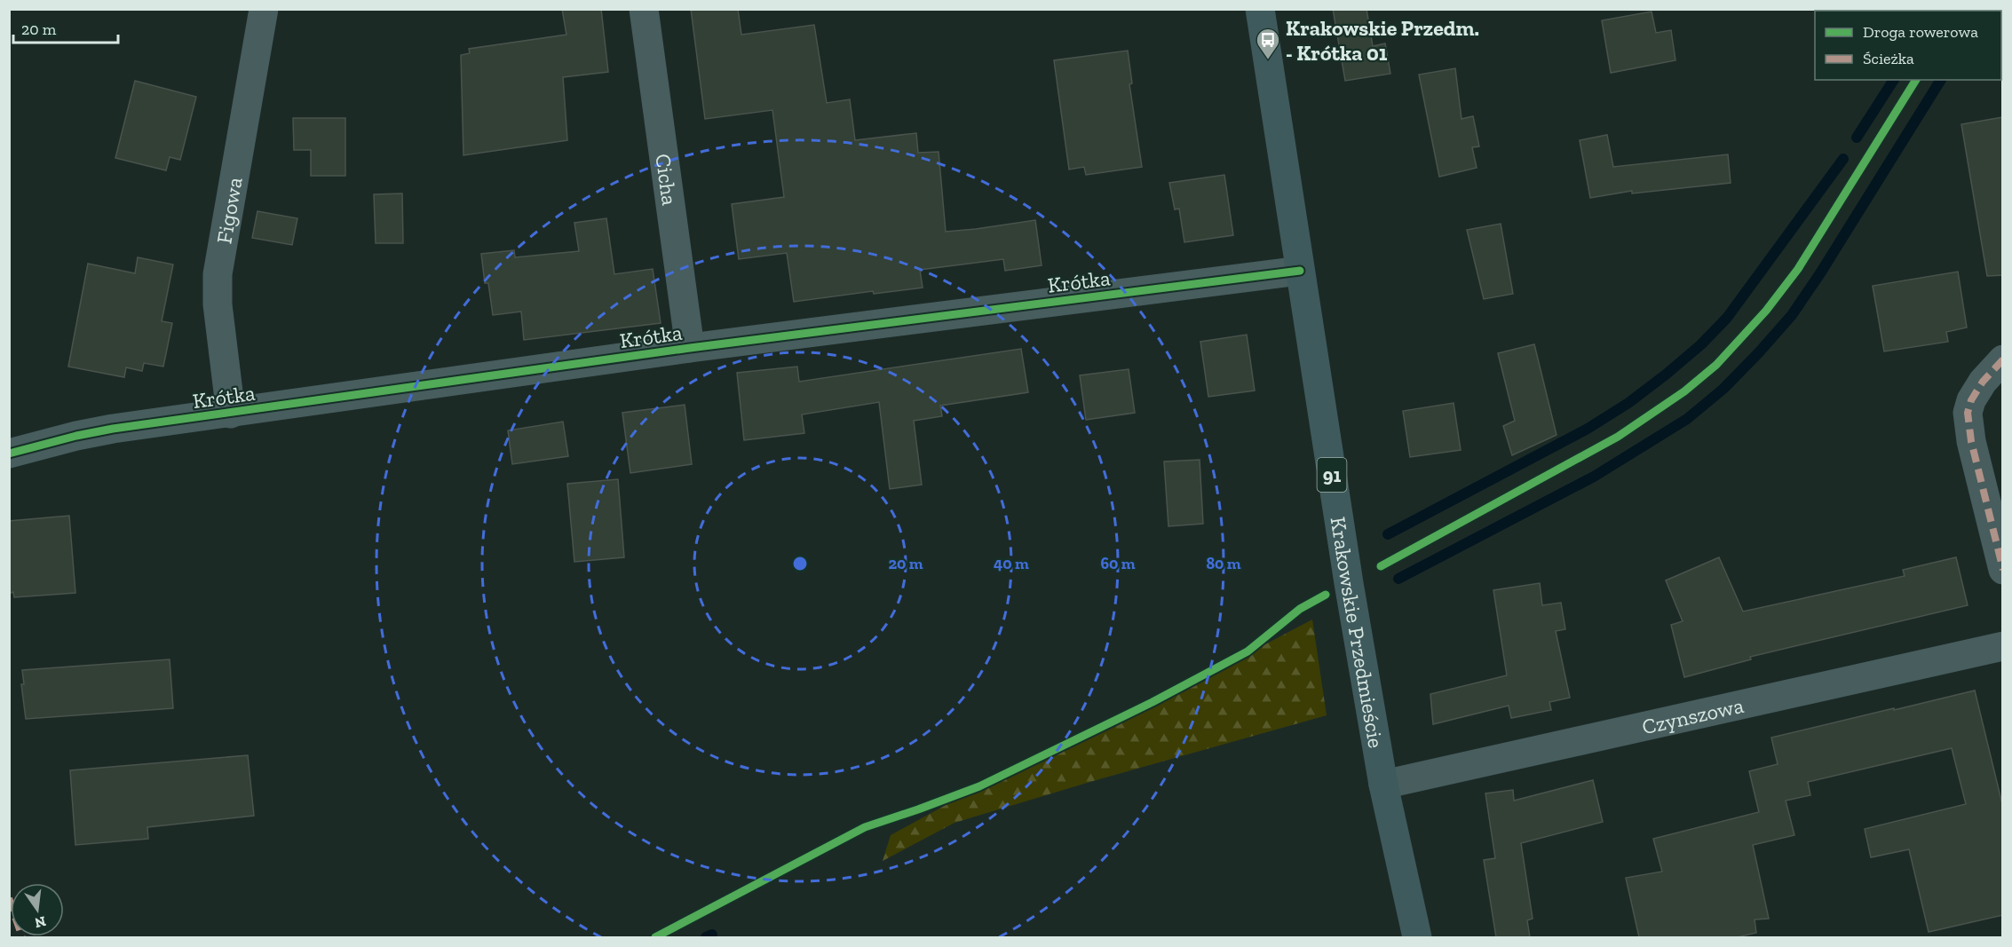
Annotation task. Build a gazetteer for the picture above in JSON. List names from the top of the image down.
{
  "streets": {
    "main road": ["91", "Krakowskie Przedmieście"],
    "street": [
      "Cicha",
      "Figowa",
      "Krótka",
      "Czynszowa"
    ]
  },
  "crossings": [
    ["Cicha", "Krótka"],
    ["Figowa", "Krótka"],
    ["Krótka", "Krakowskie Przedmieście"],
    ["Krakowskie Przedmieście", "Czynszowa"]
  ],
  "places": {
    "bus stop": ["Krakowskie Przedm. - Krótka 01"]
  },
  "legend": ["Droga rowerowa", "Ścieżka"],
  "scale_bar": "20 m",
  "north": "bottom",
  "rings": [
    "20 m",
    "40 m",
    "60 m",
    "80 m"
  ]
}
